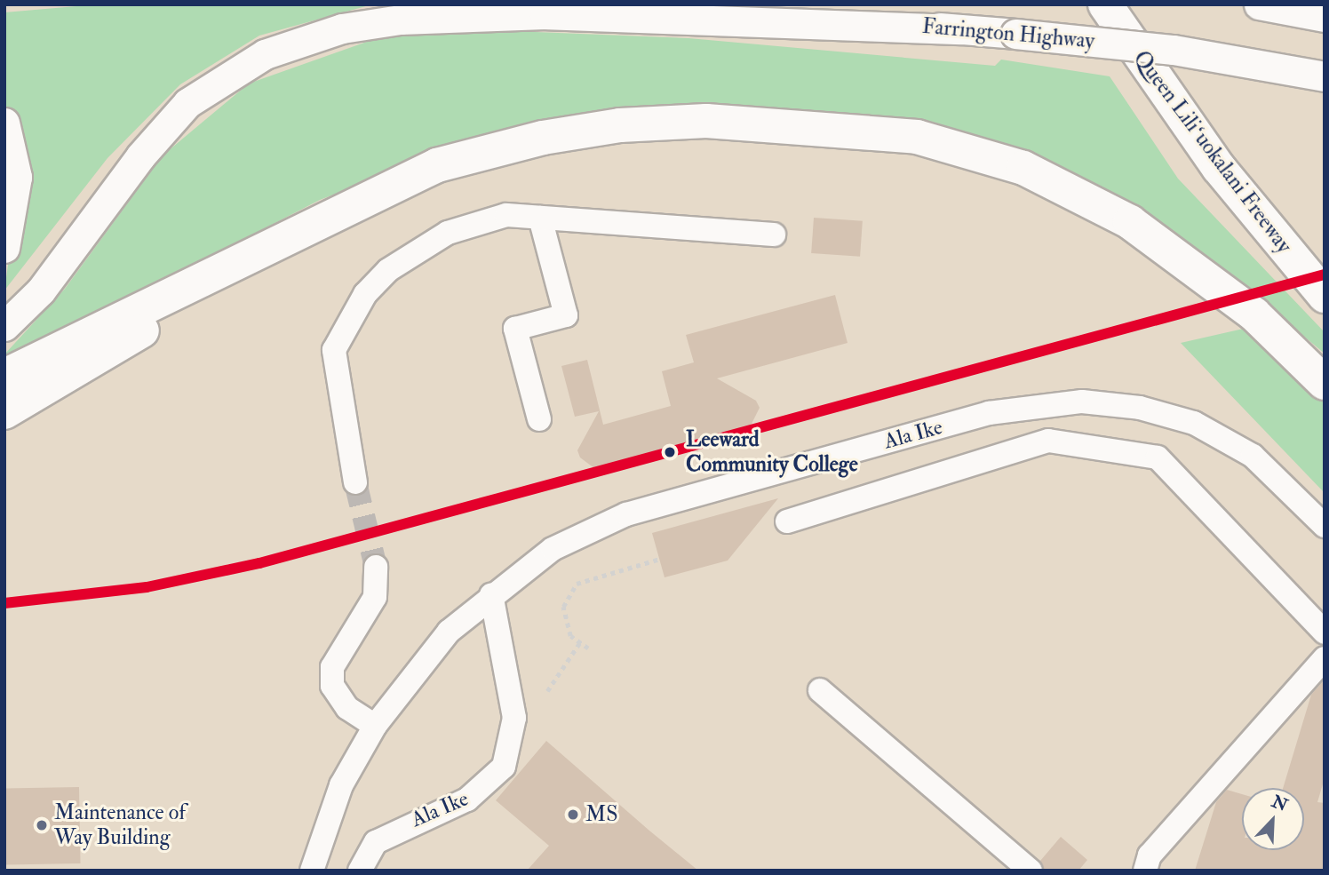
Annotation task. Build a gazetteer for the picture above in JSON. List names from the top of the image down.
{
  "streets": {
    "highway": ["Queen Liliʻuokalani Freeway"],
    "main road": ["Farrington Highway"],
    "street": ["Ala Ike"]
  },
  "places": ["Leeward Community College", "MS", "Maintenance of Way Building"],
  "north": "top right"
}
